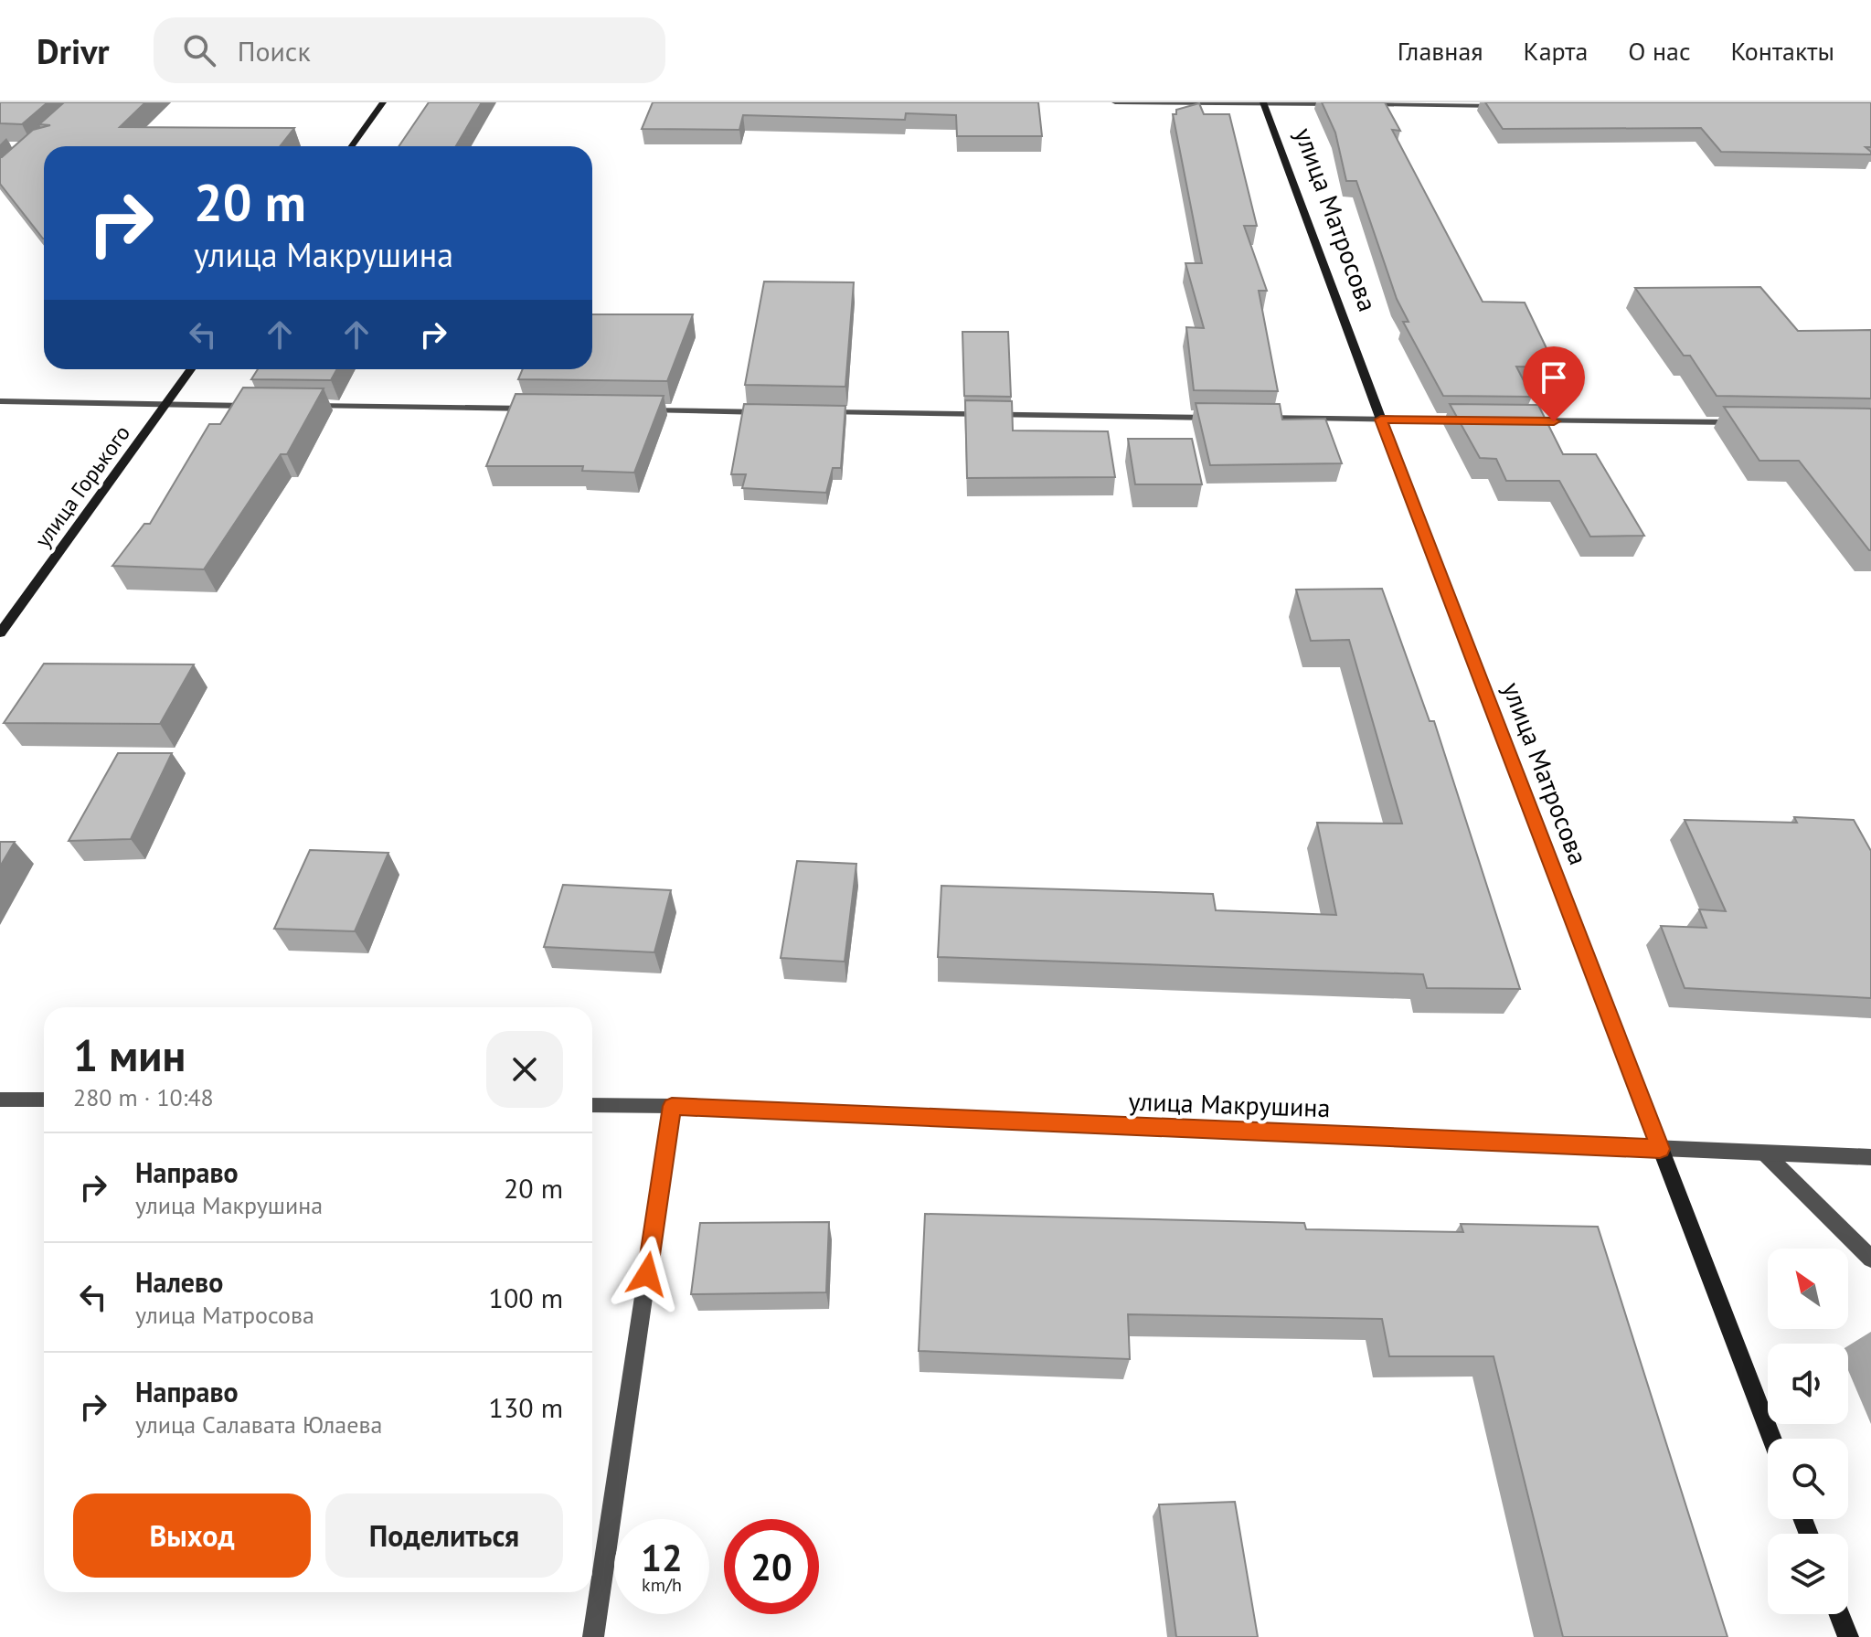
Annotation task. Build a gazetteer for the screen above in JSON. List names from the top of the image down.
{
  "streets": {
    "street": ["улица Матросова", "улица Горького", "улица Макрушина"]
  },
  "crossings": [
    ["улица Матросова", "улица Макрушина"]
  ],
  "north": "top left",
  "page": {
    "header": "Drivr",
    "search": "Поиск",
    "nav": [
      "Главная",
      "Карта",
      "О нас",
      "Контакты"
    ],
    "turn": ["20 m", "улица Макрушина"],
    "heading": ["1 мин", "280 m · 10:48"],
    "list": [
      {
        "name": "Направо",
        "note": "улица Макрушина",
        "value": "20 m"
      },
      {
        "name": "Налево",
        "note": "улица Матросова",
        "value": "100 m"
      },
      {
        "name": "Направо",
        "note": "улица Салавата Юлаева",
        "value": "130 m"
      }
    ],
    "buttons": ["Выход", "Поделиться"],
    "speed": "12 km/h",
    "limit": "20"
  }
}
